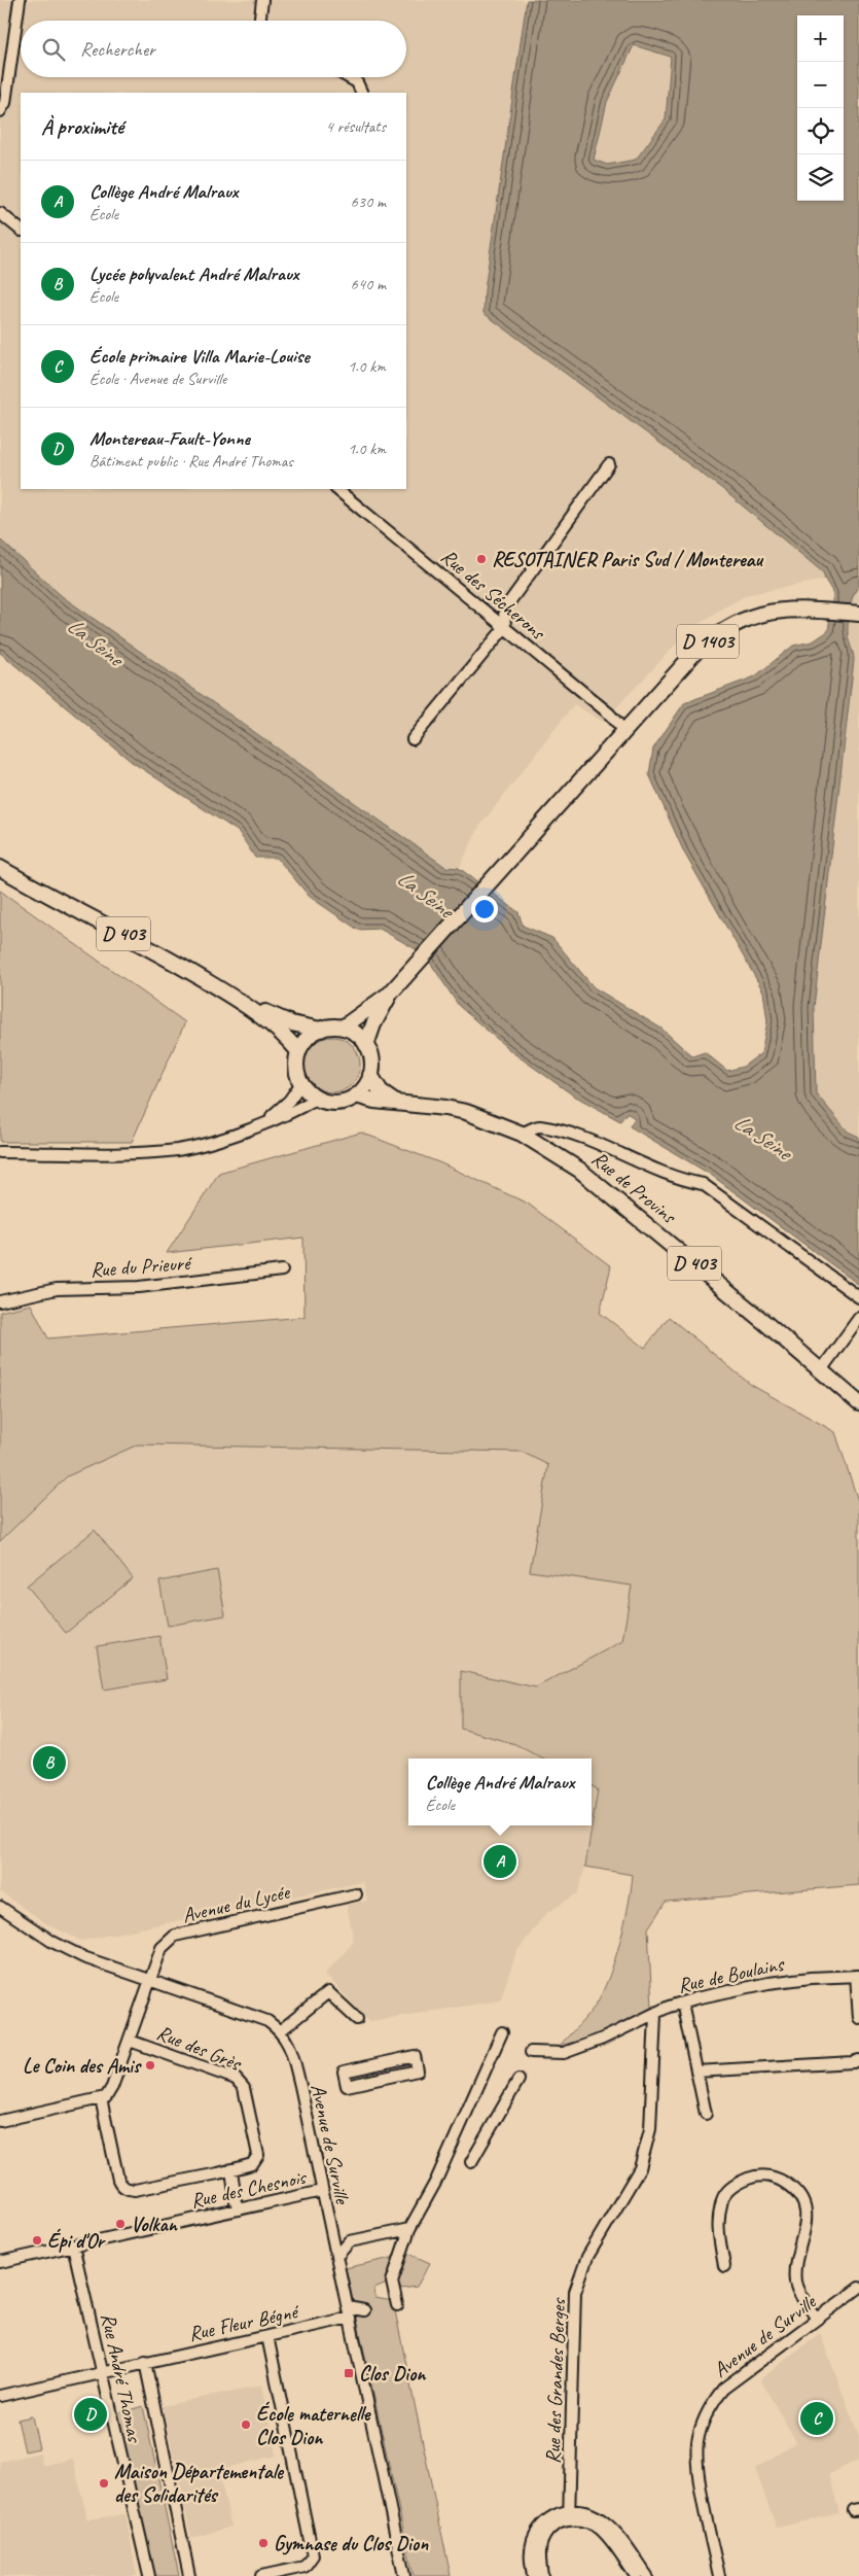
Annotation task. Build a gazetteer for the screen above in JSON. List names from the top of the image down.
{
  "streets": {
    "main road": ["D 1403", "D 403", "Rue de Provins"],
    "street": [
      "Rue des Sécherons",
      "Rue du Prieuré",
      "Avenue du Lycée",
      "Rue de Boulains",
      "Rue des Grès",
      "Avenue de Surville",
      "Rue des Chesnois",
      "Rue Fleur Bégné",
      "Rue André Thomas",
      "Rue des Grandes Berges"
    ]
  },
  "crossings": [
    ["Rue des Sécherons", "D 1403"],
    ["D 1403", "D 403"],
    ["D 1403", "Rue de Provins"],
    ["D 403", "Rue de Provins"],
    ["Avenue du Lycée", "Rue des Grès"],
    ["Rue de Boulains", "Rue des Grandes Berges"],
    ["Avenue de Surville", "Rue des Chesnois"],
    ["Avenue de Surville", "Rue Fleur Bégné"],
    ["Rue des Chesnois", "Rue André Thomas"],
    ["Rue Fleur Bégné", "Rue André Thomas"]
  ],
  "water": ["La Seine"],
  "places": {
    "other": [
      "RESOTAINER Paris Sud / Montereau",
      "Le Coin des Amis",
      "Volkan",
      "Épi d'Or",
      "École maternelle Clos Dion",
      "Maison Départementale des Solidarités",
      "Gymnase du Clos Dion"
    ],
    "transit": ["Clos Dion"]
  },
  "page": {
    "map_buttons": ["+", "−"],
    "search": "Rechercher",
    "heading": ["À proximité", "4 résultats"],
    "list": [
      {
        "mark": "A",
        "name": "Collège André Malraux",
        "note": "École",
        "value": "630 m"
      },
      {
        "mark": "B",
        "name": "Lycée polyvalent André Malraux",
        "note": "École",
        "value": "640 m"
      },
      {
        "mark": "C",
        "name": "École primaire Villa Marie-Louise",
        "note": "École · Avenue de Surville",
        "value": "1.0 km"
      },
      {
        "mark": "D",
        "name": "Montereau-Fault-Yonne",
        "note": "Bâtiment public · Rue André Thomas",
        "value": "1.0 km"
      }
    ],
    "pins": [
      "B",
      "A",
      "D",
      "C"
    ],
    "popup": ["Collège André Malraux", "École"]
  }
}
